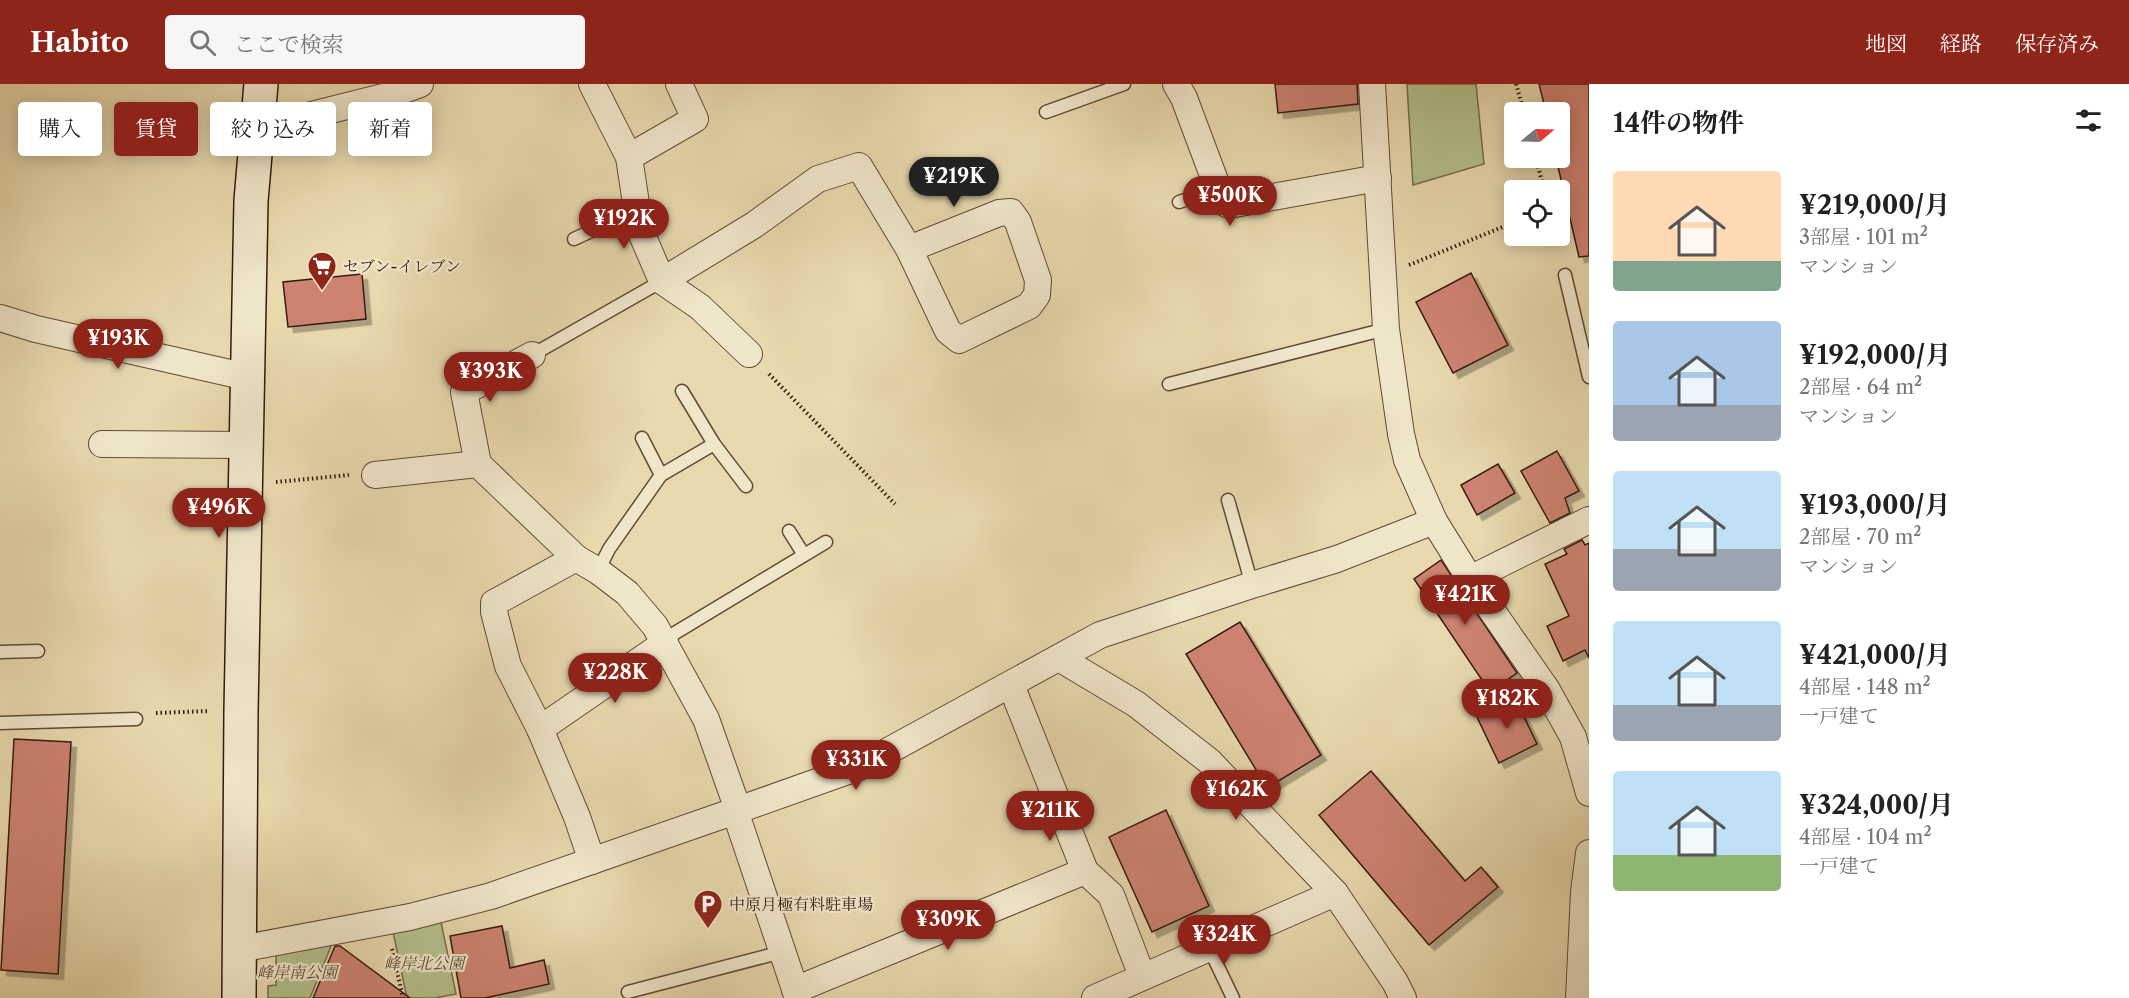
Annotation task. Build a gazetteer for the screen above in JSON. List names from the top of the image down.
{
  "parks": ["峰岸北公園", "峰岸南公園"],
  "places": {
    "supermarket": ["セブン-イレブン"],
    "parking": ["中原月極有料駐車場"]
  },
  "north": "right",
  "page": {
    "header": "Habito",
    "search": "ここで検索",
    "nav": ["地図", "経路", "保存済み"],
    "heading": "14件の物件",
    "chip": [
      "購入",
      "賃貸",
      "絞り込み",
      "新着"
    ],
    "list": [
      {
        "name": "¥219,000/月",
        "note": "3部屋 · 101 m² · マンション"
      },
      {
        "name": "¥192,000/月",
        "note": "2部屋 · 64 m² · マンション"
      },
      {
        "name": "¥193,000/月",
        "note": "2部屋 · 70 m² · マンション"
      },
      {
        "name": "¥421,000/月",
        "note": "4部屋 · 148 m² · 一戸建て"
      },
      {
        "name": "¥324,000/月",
        "note": "4部屋 · 104 m² · 一戸建て"
      }
    ],
    "price": [
      "¥219K",
      "¥500K",
      "¥192K",
      "¥193K",
      "¥393K",
      "¥496K",
      "¥421K",
      "¥228K",
      "¥182K",
      "¥331K",
      "¥162K",
      "¥211K",
      "¥309K",
      "¥324K"
    ]
  }
}
